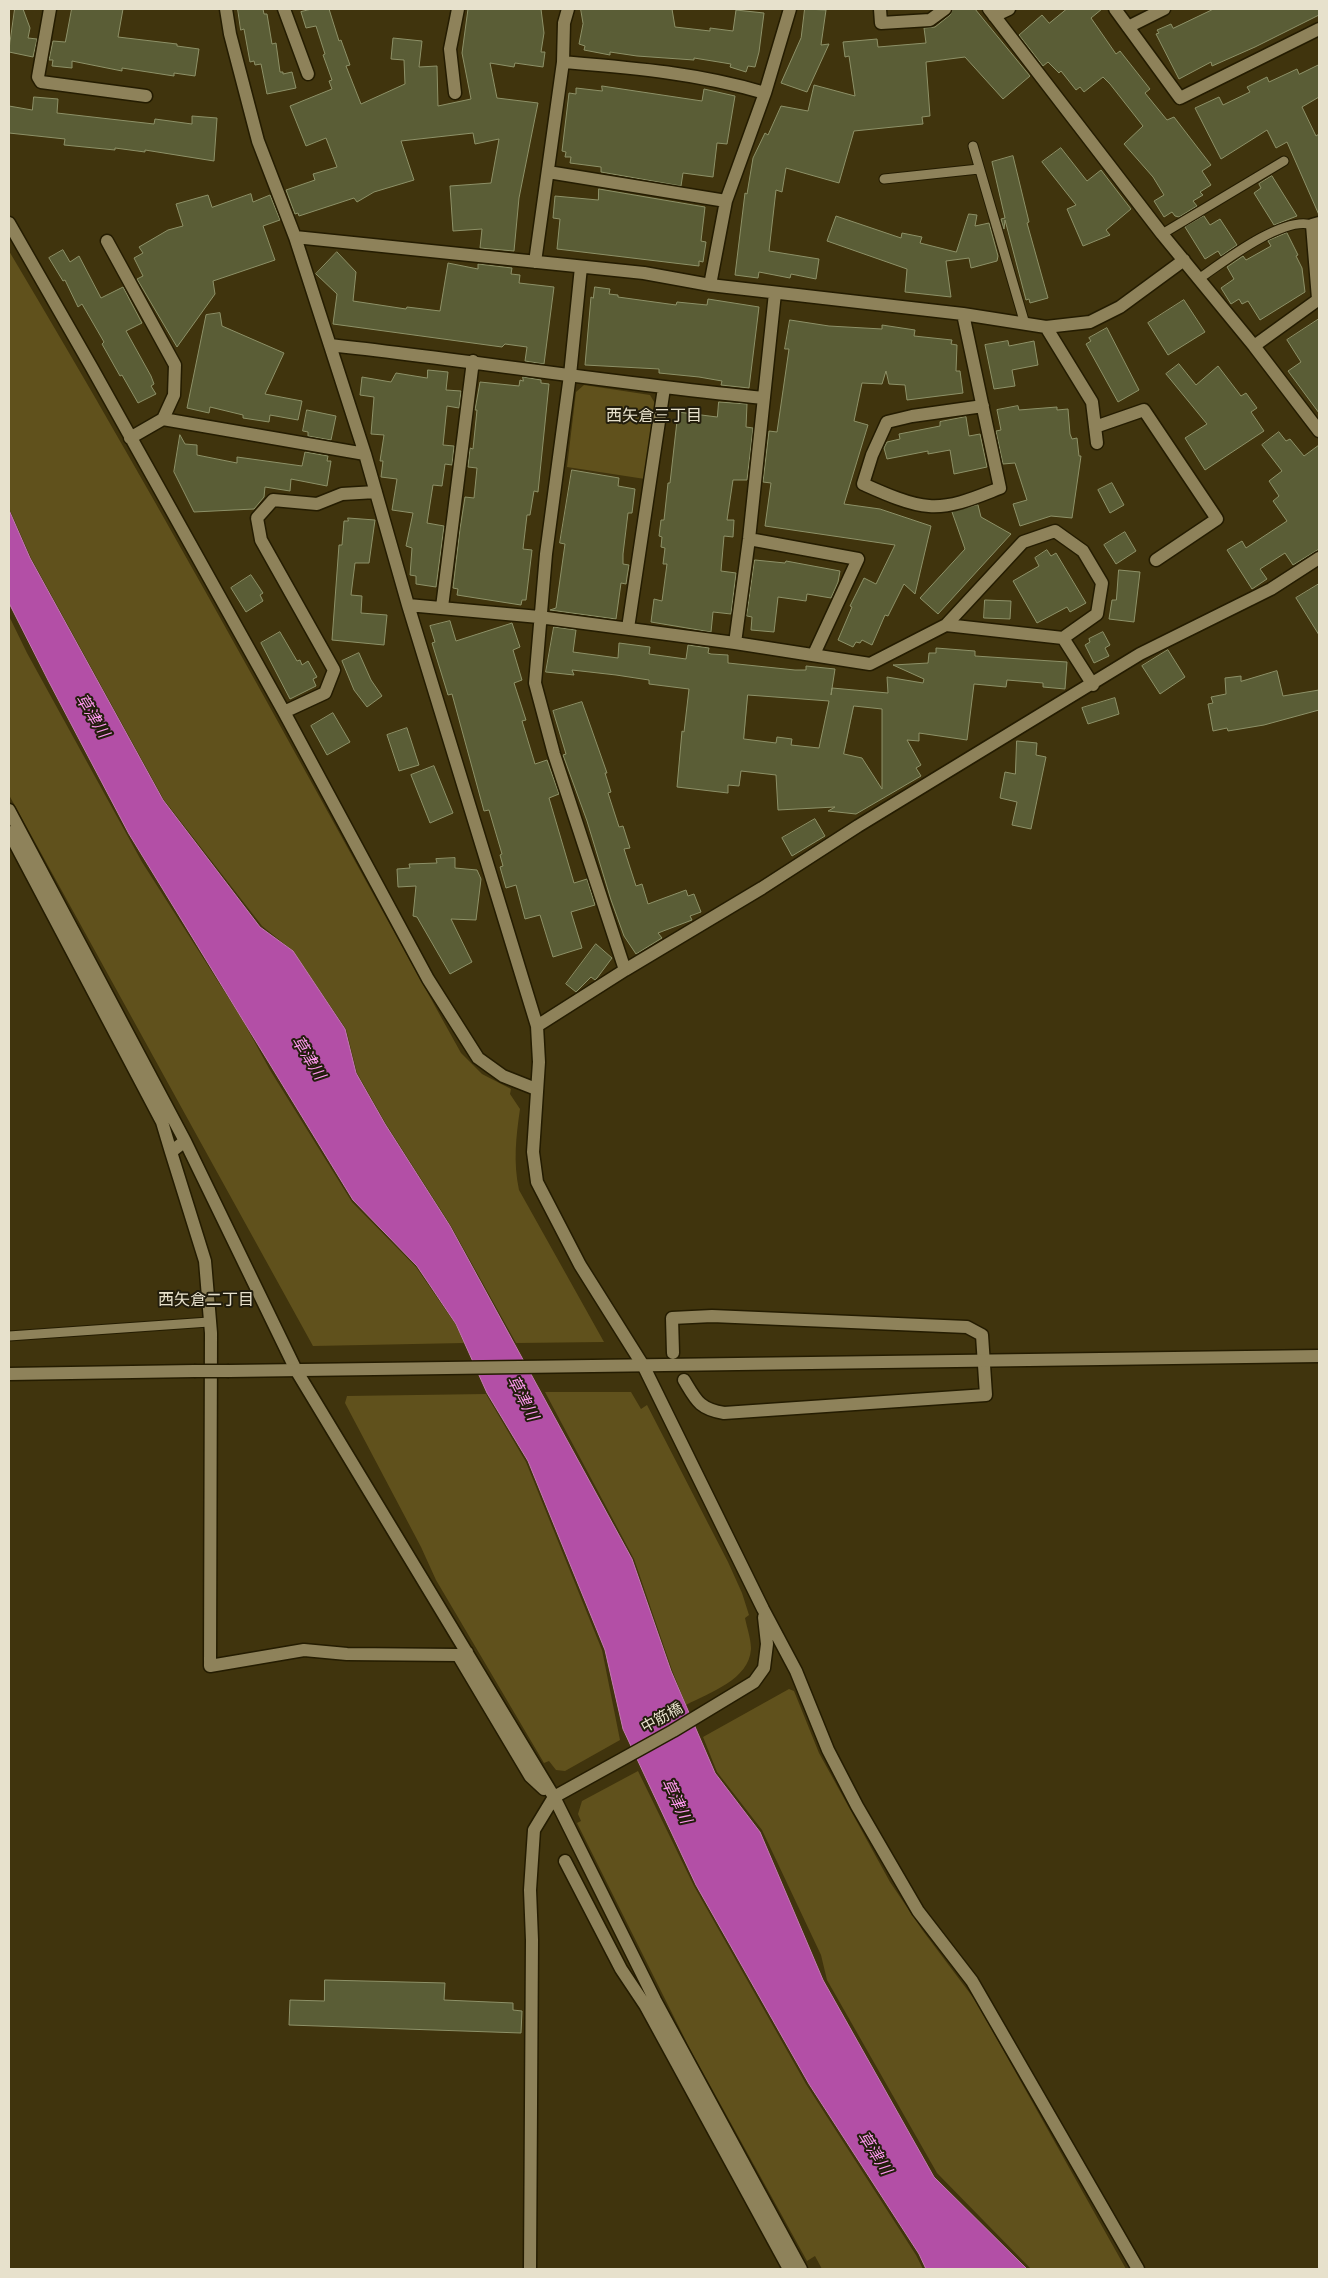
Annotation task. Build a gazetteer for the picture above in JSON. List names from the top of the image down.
{
  "streets": {
    "street": ["中筋橋"]
  },
  "districts": ["西矢倉三丁目", "西矢倉二丁目"],
  "water": ["草津川"]
}
